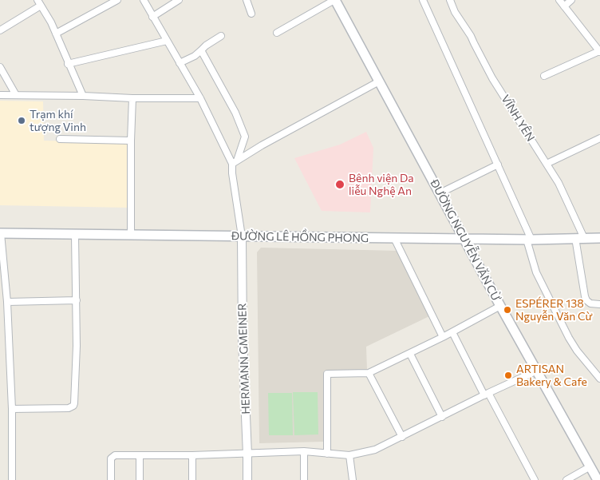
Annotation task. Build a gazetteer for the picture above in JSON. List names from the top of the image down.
{
  "streets": {
    "main road": ["ĐƯỜNG LÊ HỒNG PHONG", "ĐƯỜNG NGUYỄN VĂN CỪ"],
    "street": ["VĨNH YÊN", "HERMANN GMEINER"]
  },
  "crossings": [
    ["VĨNH YÊN", "ĐƯỜNG LÊ HỒNG PHONG"],
    ["ĐƯỜNG LÊ HỒNG PHONG", "ĐƯỜNG NGUYỄN VĂN CỪ"],
    ["ĐƯỜNG LÊ HỒNG PHONG", "HERMANN GMEINER"]
  ],
  "places": [
    "Trạm khí tượng Vinh",
    "Bệnh viện Da liễu Nghệ An",
    "ESPÉRER 138 Nguyễn Văn Cừ",
    "ARTISAN Bakery & Cafe"
  ]
}
